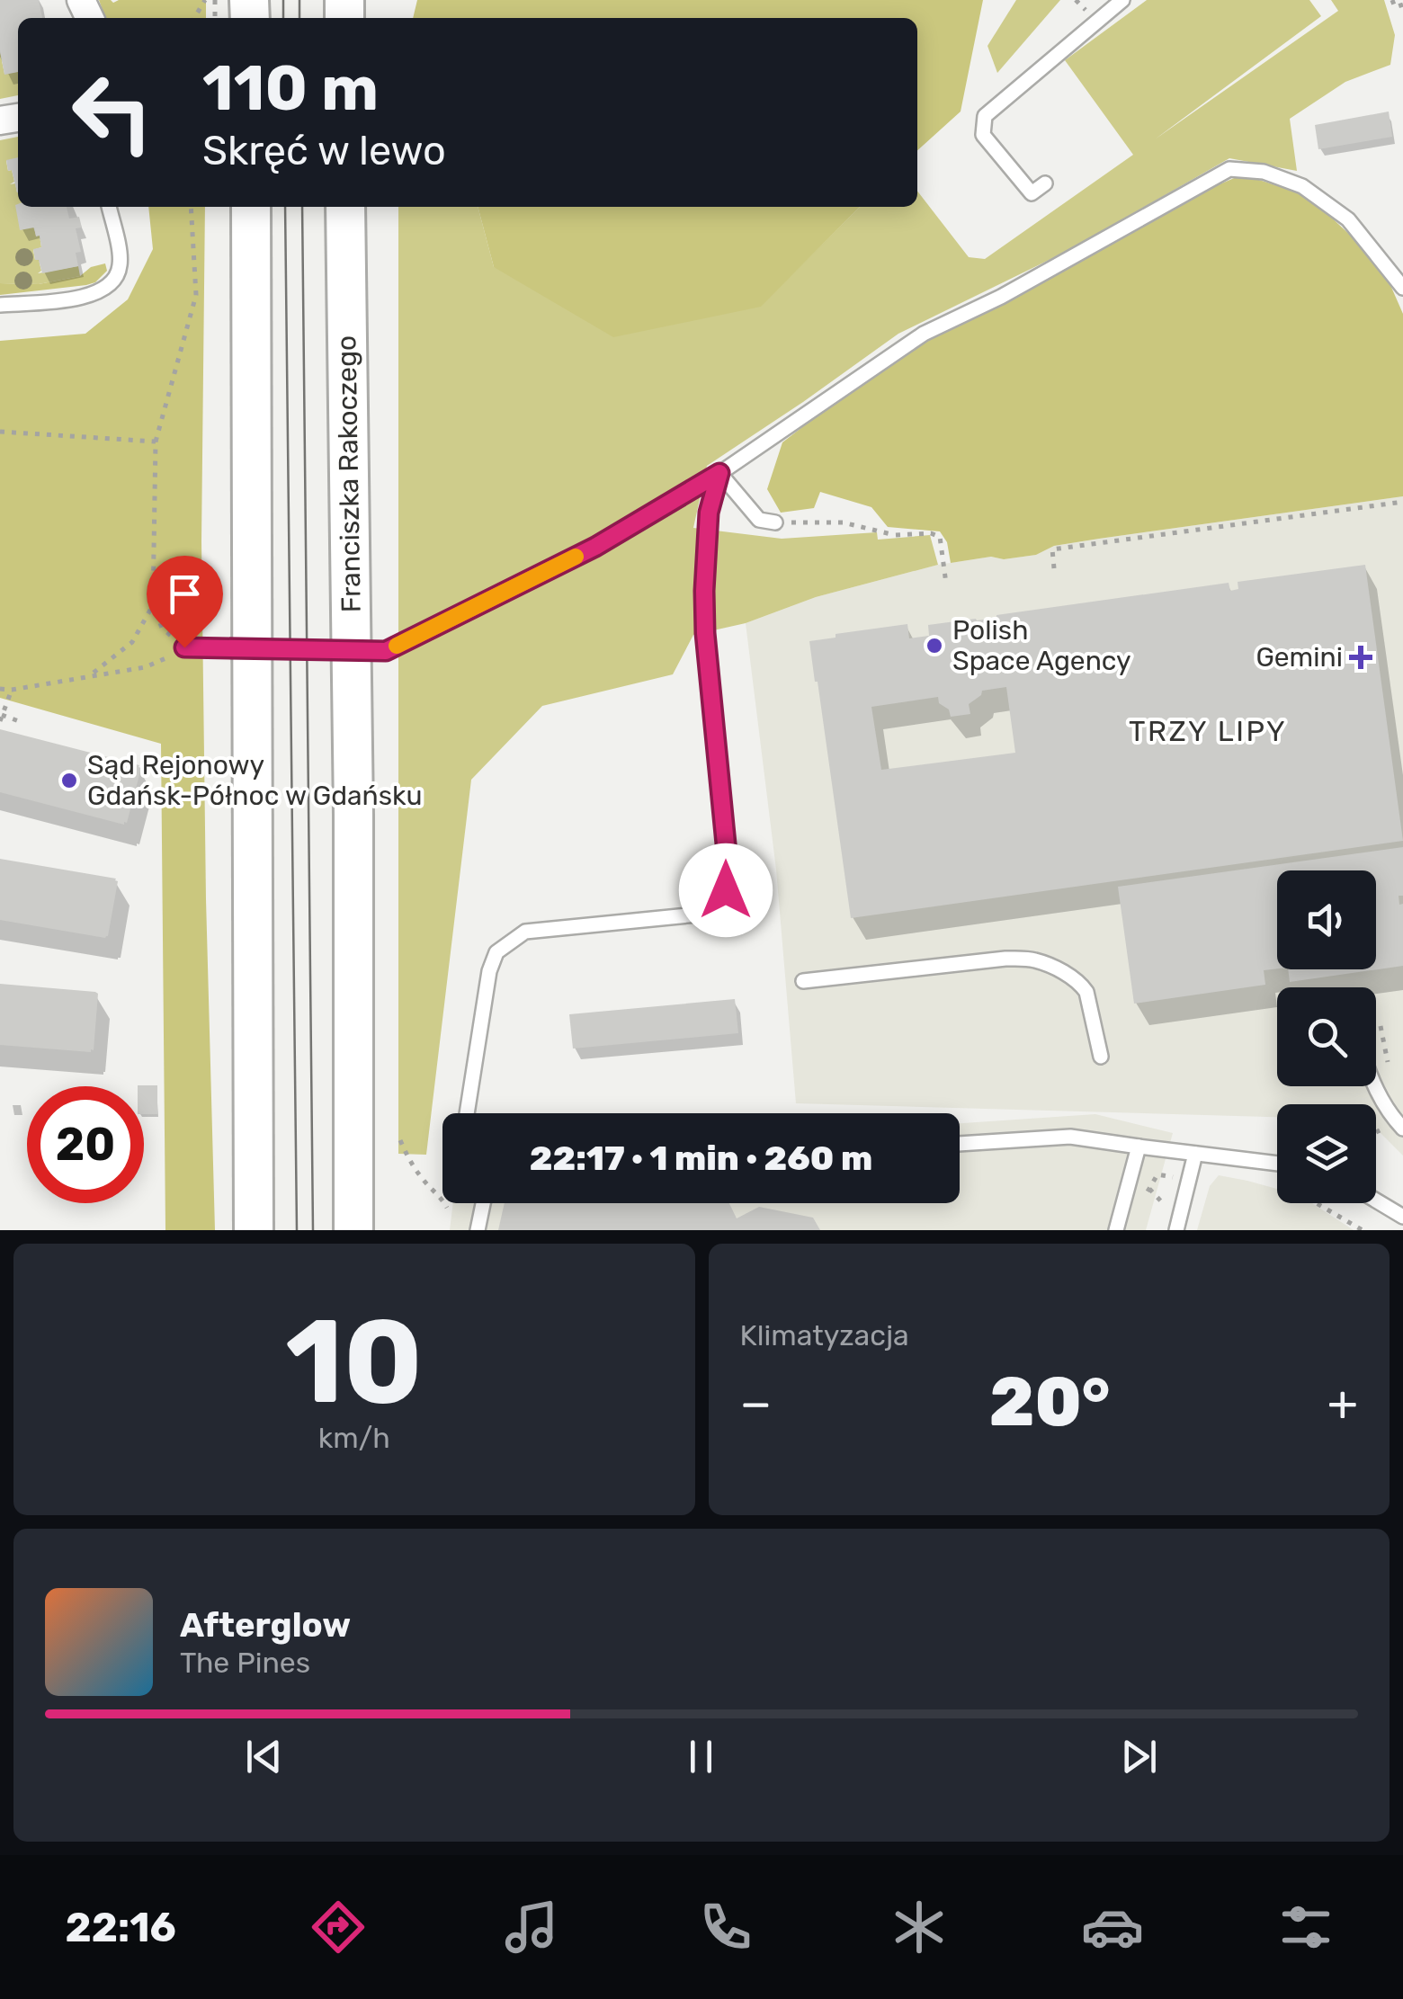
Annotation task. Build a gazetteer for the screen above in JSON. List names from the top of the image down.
{
  "streets": {
    "main road": ["Franciszka Rakoczego"]
  },
  "districts": ["TRZY LIPY"],
  "places": {
    "other": ["Polish Space Agency", "Sąd Rejonowy Gdańsk-Północ w Gdańsku"],
    "health": ["Gemini"]
  },
  "page": {
    "turn": ["110 m", "Skręć w lewo"],
    "limit": "20",
    "trip": "22:17 · 1 min · 260 m",
    "tile": [
      ["10", "km/h"],
      "Klimatyzacja"
    ],
    "heat": ["−", "20°", "+"],
    "song": ["Afterglow", "The Pines"],
    "tabs": "22:16"
  }
}
